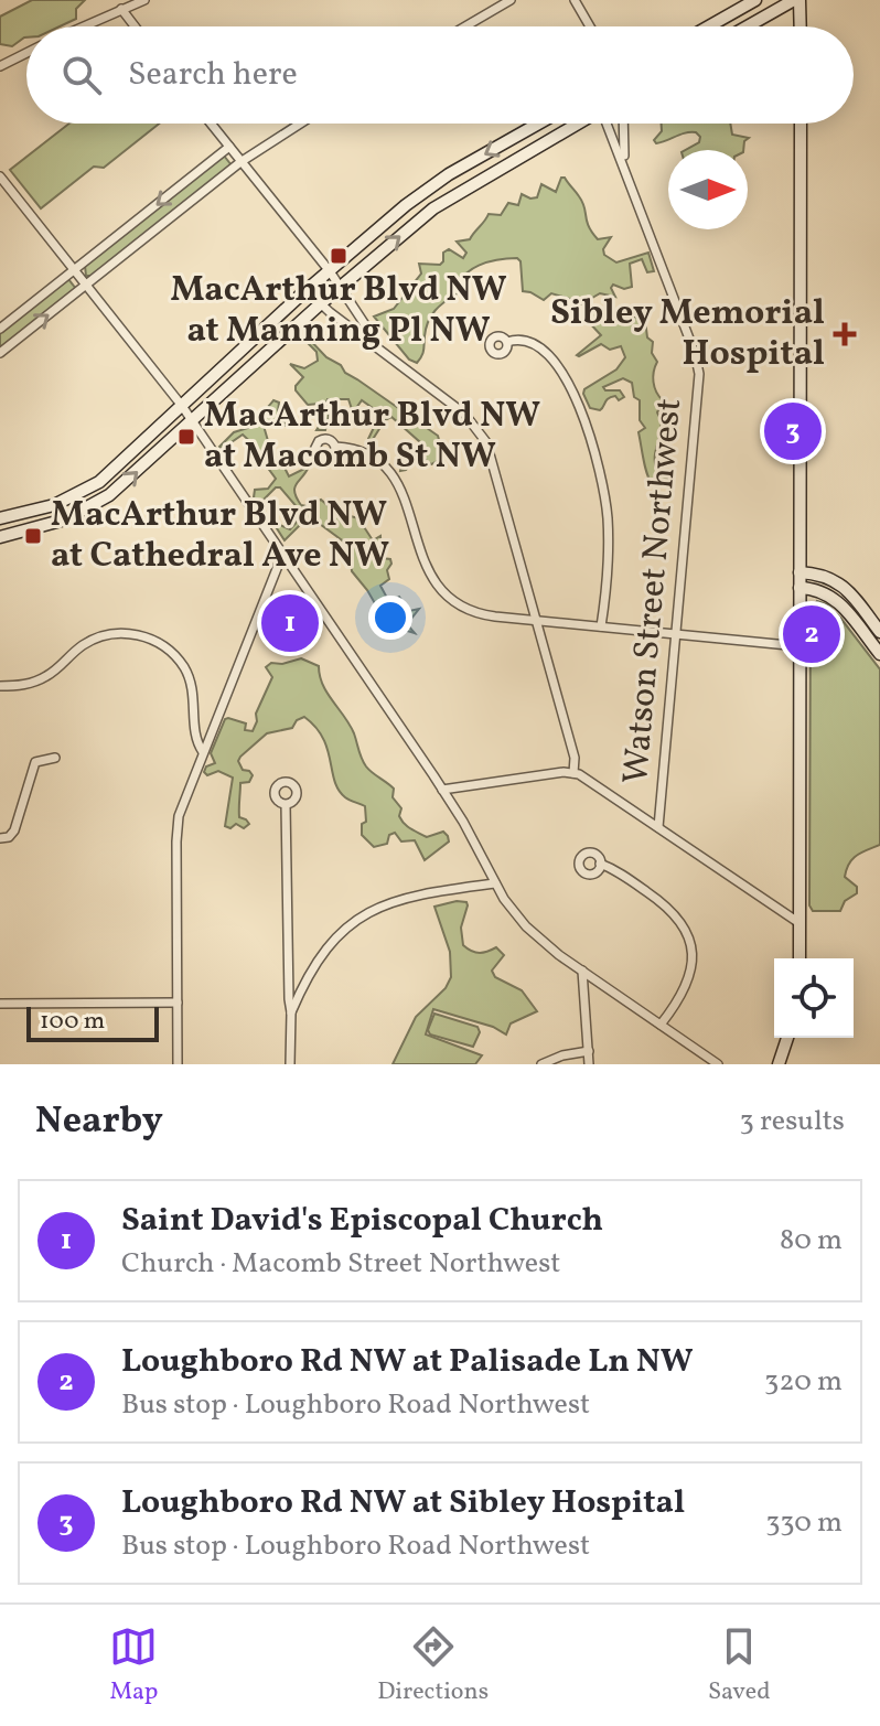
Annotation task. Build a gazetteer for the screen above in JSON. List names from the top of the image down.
{
  "streets": {
    "street": ["Watson Street Northwest"]
  },
  "places": {
    "transit": ["MacArthur Blvd NW at Manning Pl NW", "MacArthur Blvd NW at Macomb St NW", "MacArthur Blvd NW at Cathedral Ave NW"],
    "health": ["Sibley Memorial Hospital"]
  },
  "scale_bar": "100 m",
  "north": "right",
  "page": {
    "search": "Search here",
    "pins": ["3", "1", "2"],
    "scale": "100 m",
    "heading": ["Nearby", "3 results"],
    "list": [
      {
        "mark": "1",
        "name": "Saint David's Episcopal Church",
        "note": "Church · Macomb Street Northwest",
        "value": "80 m"
      },
      {
        "mark": "2",
        "name": "Loughboro Rd NW at Palisade Ln NW",
        "note": "Bus stop · Loughboro Road Northwest",
        "value": "320 m"
      },
      {
        "mark": "3",
        "name": "Loughboro Rd NW at Sibley Hospital",
        "note": "Bus stop · Loughboro Road Northwest",
        "value": "330 m"
      }
    ],
    "nav": ["Map", "Directions", "Saved"]
  }
}
